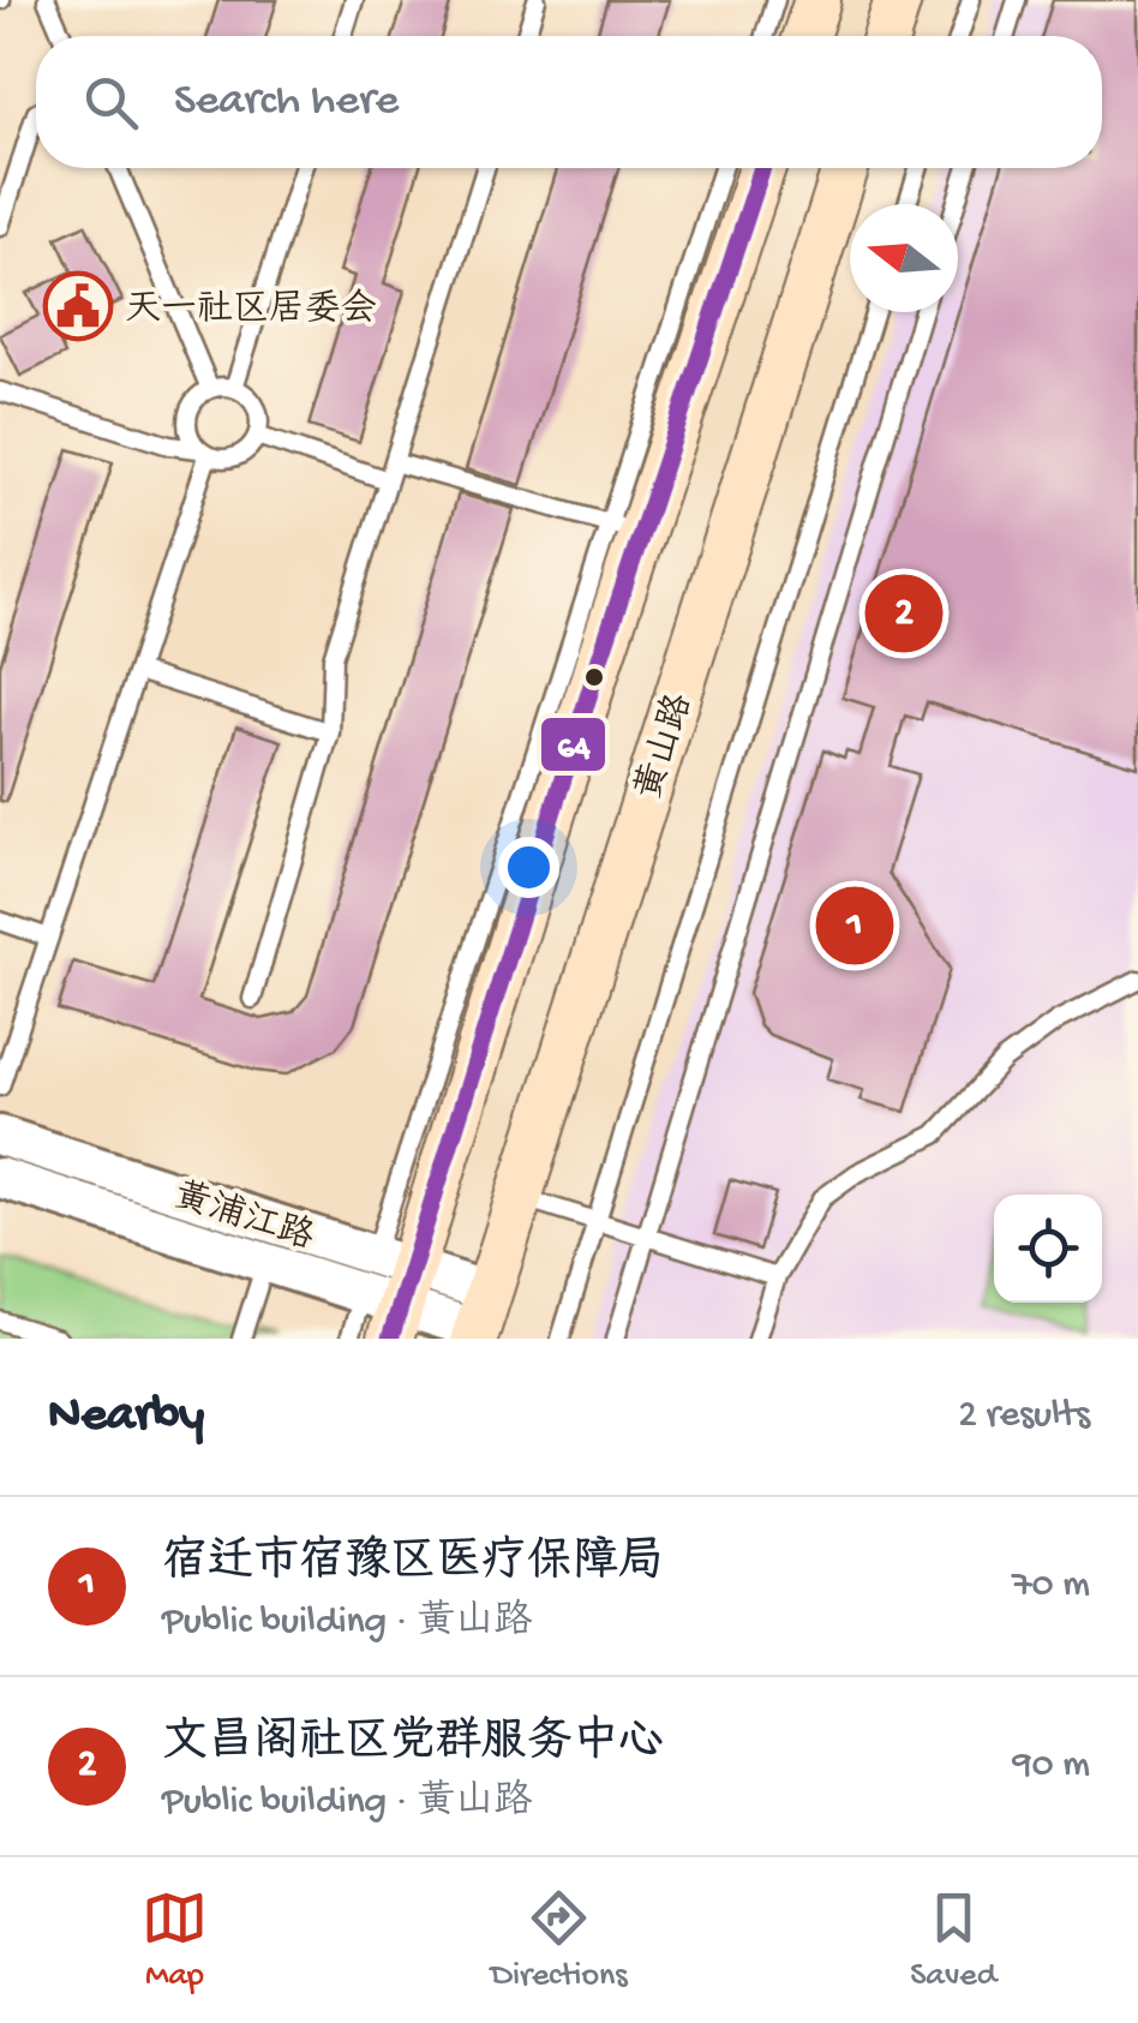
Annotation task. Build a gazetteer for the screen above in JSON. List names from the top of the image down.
{
  "streets": {
    "main road": ["黄山路"],
    "street": ["黄浦江路"]
  },
  "crossings": [
    ["黄山路", "黄浦江路"]
  ],
  "places": {
    "public building": ["天一社区居委会"]
  },
  "lines": ["transit line 64"],
  "north": "left",
  "page": {
    "search": "Search here",
    "pins": ["2", "1"],
    "heading": ["Nearby", "2 results"],
    "list": [
      {
        "mark": "1",
        "name": "宿迁市宿豫区医疗保障局",
        "note": "Public building · 黄山路",
        "value": "70 m"
      },
      {
        "mark": "2",
        "name": "文昌阁社区党群服务中心",
        "note": "Public building · 黄山路",
        "value": "90 m"
      }
    ],
    "nav": ["Map", "Directions", "Saved"]
  }
}
